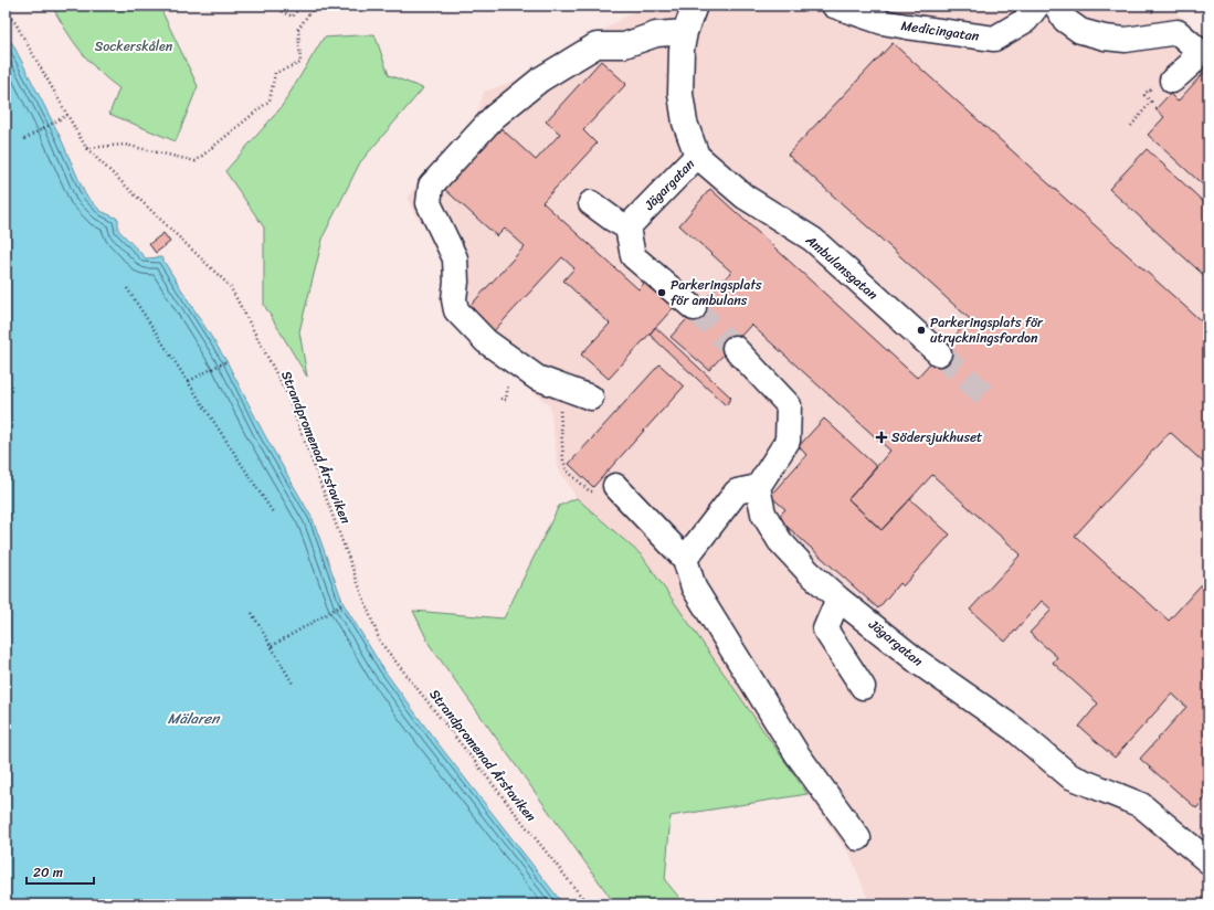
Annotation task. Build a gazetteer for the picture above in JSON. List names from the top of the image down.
{
  "streets": {
    "street": ["Medicingatan", "Jägargatan", "Ambulansgatan"],
    "path": ["Strandpromenad Årstaviken"]
  },
  "crossings": [
    ["Jägargatan", "Ambulansgatan"]
  ],
  "water": ["Mälaren"],
  "parks": ["Sockerskålen"],
  "places": {
    "other": ["Parkeringsplats för ambulans", "Parkeringsplats för utryckningsfordon"],
    "health": ["Södersjukhuset"]
  },
  "scale_bar": "20 m"
}
